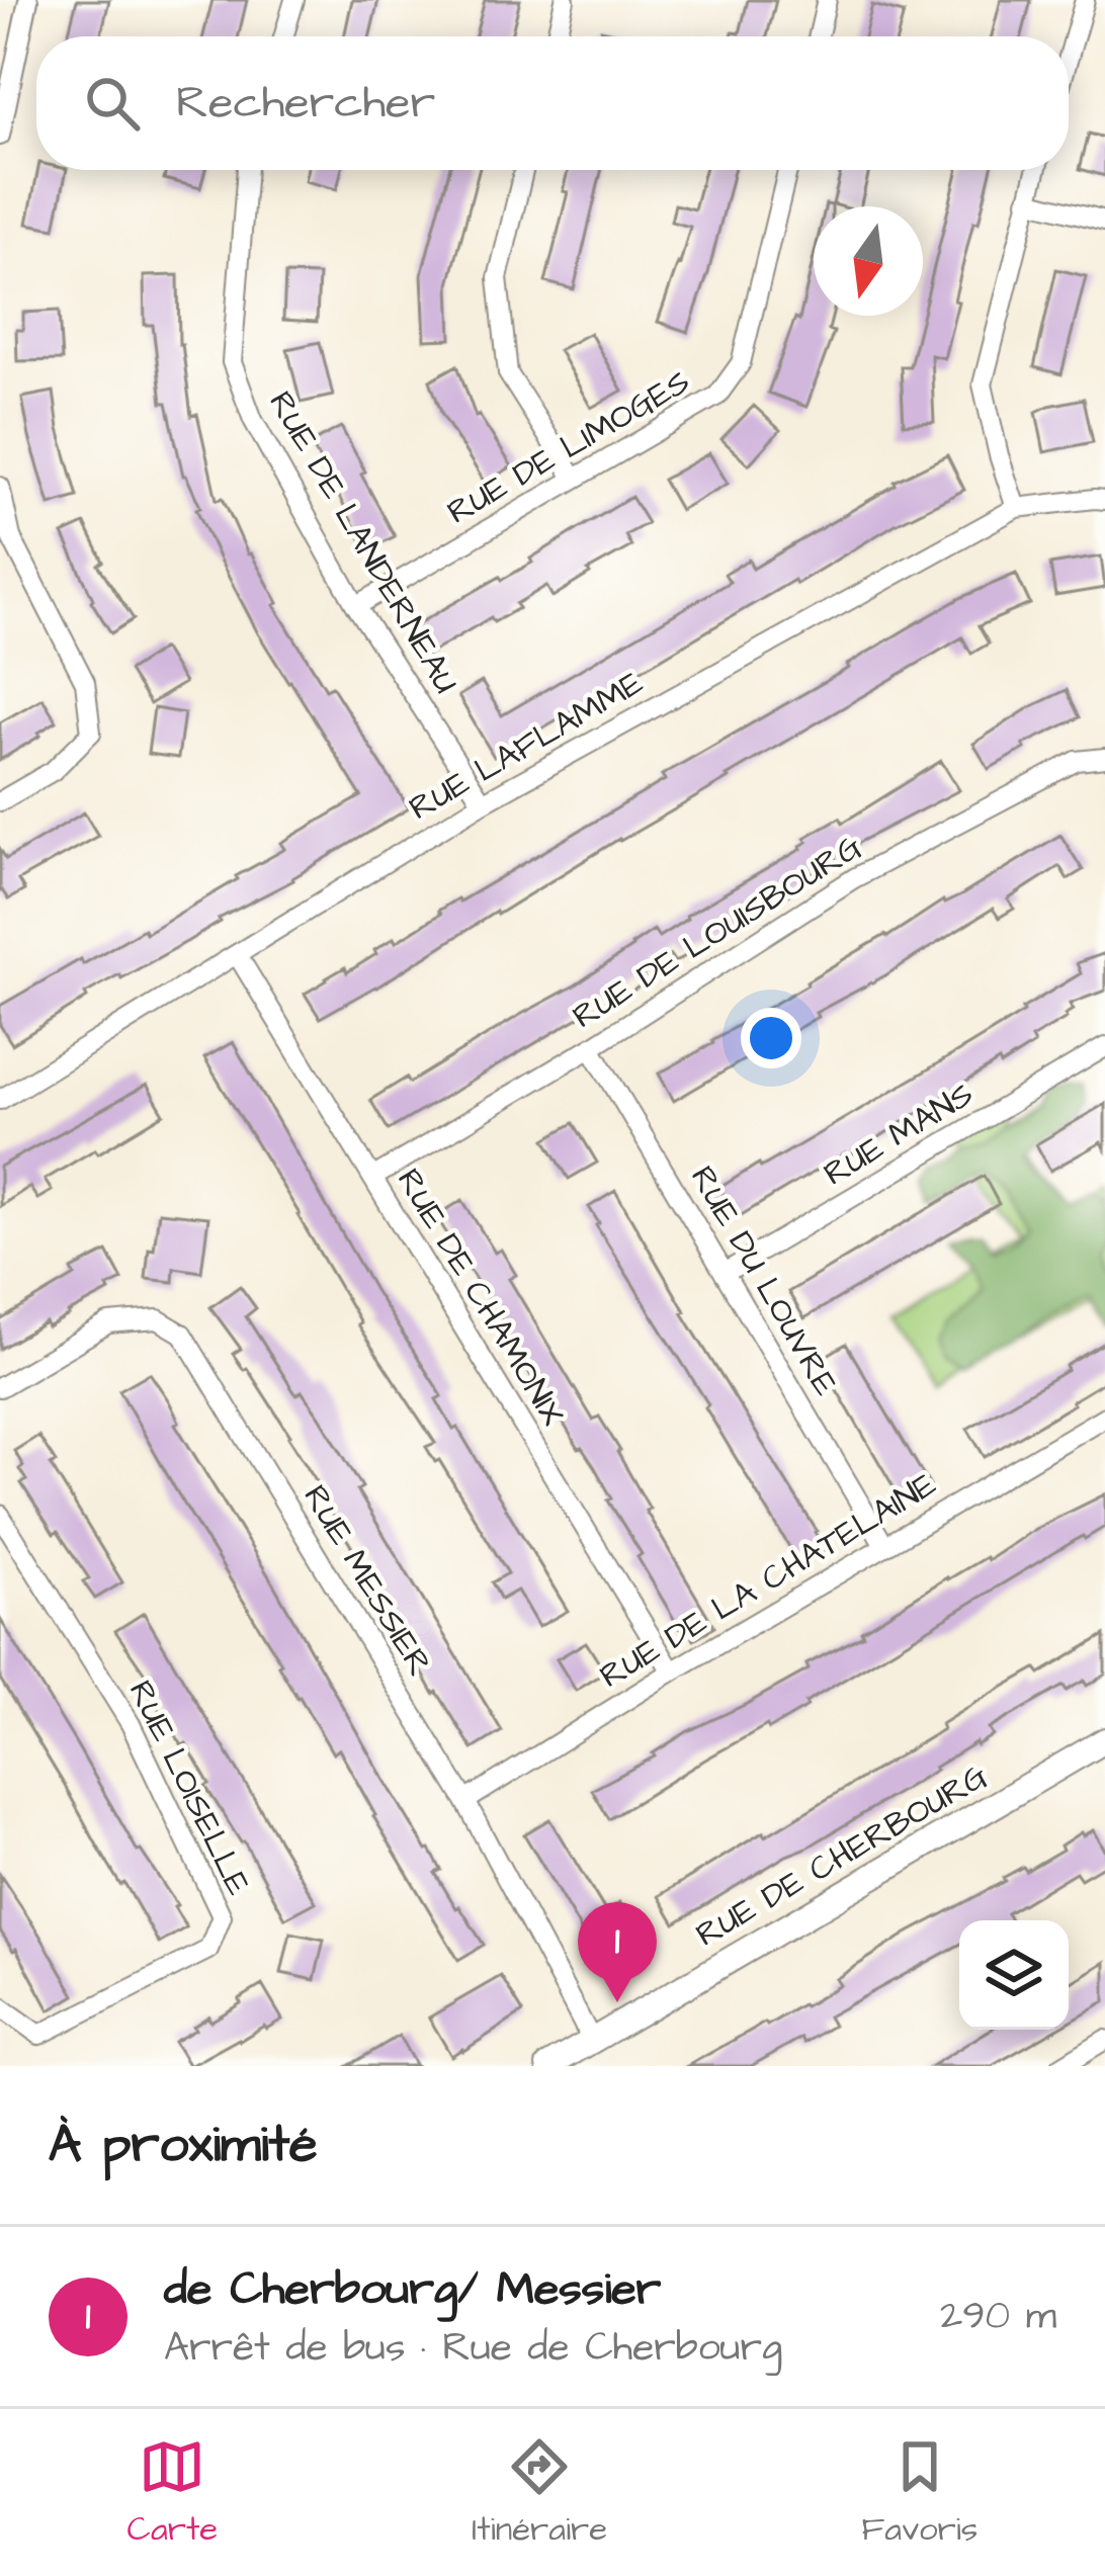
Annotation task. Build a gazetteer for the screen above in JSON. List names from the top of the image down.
{
  "streets": {
    "street": [
      "RUE DE LIMOGES",
      "RUE DE LANDERNEAU",
      "RUE LAFLAMME",
      "RUE DE LOUISBOURG",
      "RUE MANS",
      "RUE DU LOUVRE",
      "RUE DE CHAMONIX",
      "RUE MESSIER",
      "RUE DE LA CHATELAINE",
      "RUE LOISELLE",
      "RUE DE CHERBOURG"
    ]
  },
  "crossings": [
    ["RUE DE LIMOGES", "RUE DE LANDERNEAU"],
    ["RUE DE LANDERNEAU", "RUE LAFLAMME"],
    ["RUE LAFLAMME", "RUE DE CHAMONIX"],
    ["RUE DE LOUISBOURG", "RUE DU LOUVRE"],
    ["RUE DE LOUISBOURG", "RUE DE CHAMONIX"],
    ["RUE MANS", "RUE DU LOUVRE"],
    ["RUE DU LOUVRE", "RUE DE LA CHATELAINE"],
    ["RUE DE CHAMONIX", "RUE DE LA CHATELAINE"],
    ["RUE MESSIER", "RUE DE LA CHATELAINE"],
    ["RUE MESSIER", "RUE DE CHERBOURG"]
  ],
  "north": "bottom",
  "page": {
    "search": "Rechercher",
    "pins": "1",
    "heading": "À proximité",
    "list": [
      {
        "mark": "1",
        "name": "de Cherbourg/ Messier",
        "note": "Arrêt de bus · Rue de Cherbourg",
        "value": "290 m"
      }
    ],
    "nav": ["Carte", "Itinéraire", "Favoris"]
  }
}
